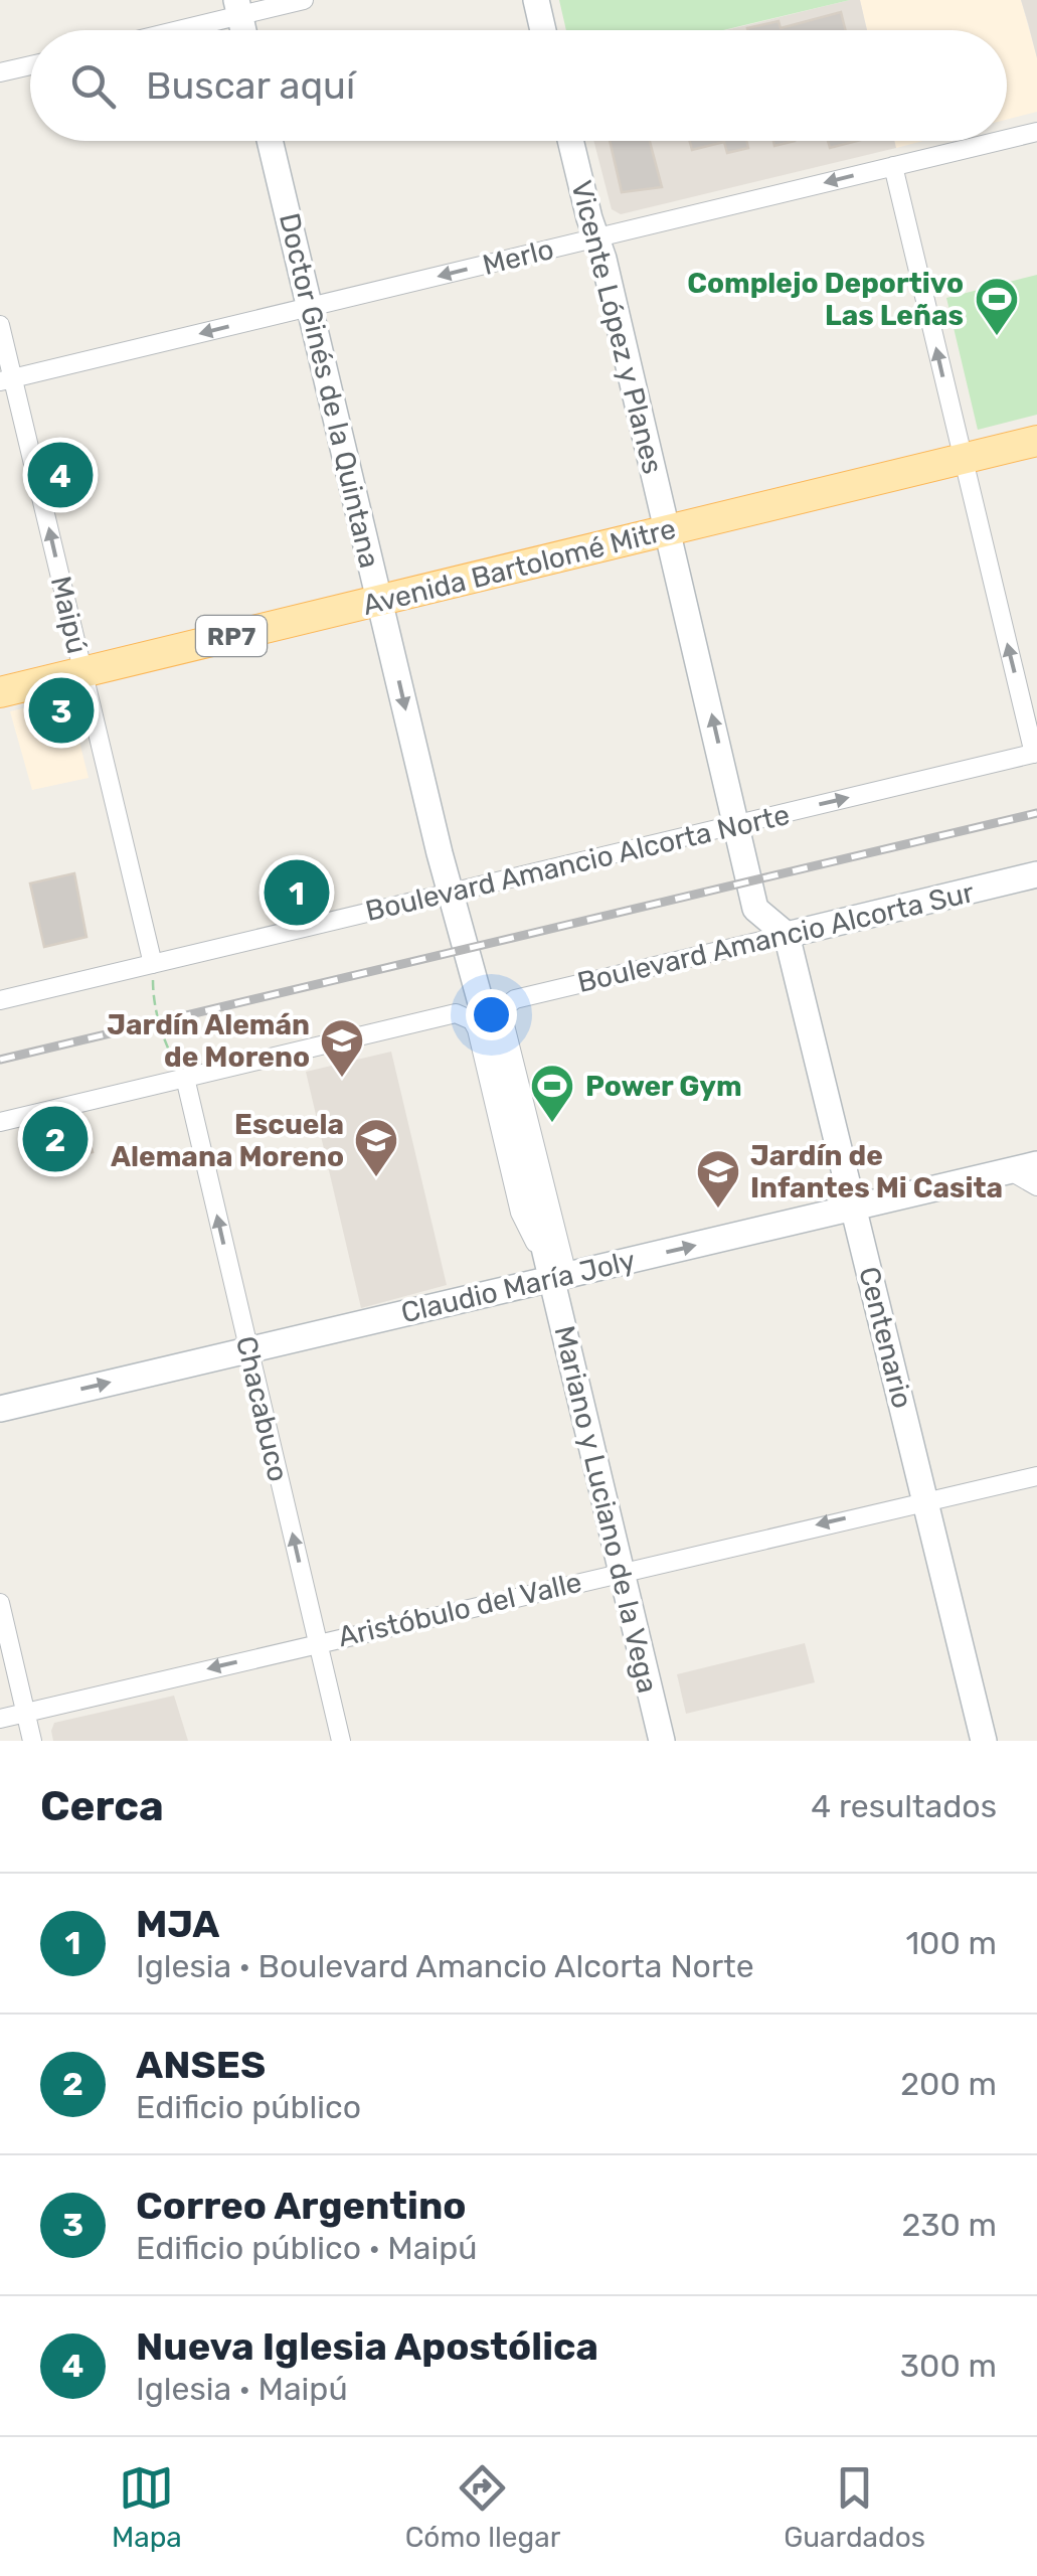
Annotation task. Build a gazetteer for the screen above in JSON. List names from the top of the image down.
{
  "streets": {
    "main road": ["Avenida Bartolomé Mitre", "RP7"],
    "street": [
      "Merlo",
      "Vicente López y Planes",
      "Doctor Ginés de la Quintana",
      "Maipú",
      "Boulevard Amancio Alcorta Norte",
      "Boulevard Amancio Alcorta Sur",
      "Claudio María Joly",
      "Centenario",
      "Chacabuco",
      "Mariano y Luciano de la Vega",
      "Aristóbulo del Valle"
    ]
  },
  "crossings": [
    ["Merlo", "Vicente López y Planes"],
    ["Merlo", "Doctor Ginés de la Quintana"],
    ["Merlo", "Maipú"],
    ["Vicente López y Planes", "Avenida Bartolomé Mitre"],
    ["Vicente López y Planes", "Boulevard Amancio Alcorta Norte"],
    ["Doctor Ginés de la Quintana", "Avenida Bartolomé Mitre"],
    ["Doctor Ginés de la Quintana", "Boulevard Amancio Alcorta Norte"],
    ["Doctor Ginés de la Quintana", "Mariano y Luciano de la Vega"],
    ["Avenida Bartolomé Mitre", "Maipú"],
    ["Maipú", "Boulevard Amancio Alcorta Norte"],
    ["Boulevard Amancio Alcorta Sur", "Centenario"],
    ["Boulevard Amancio Alcorta Sur", "Mariano y Luciano de la Vega"],
    ["Claudio María Joly", "Centenario"],
    ["Claudio María Joly", "Chacabuco"],
    ["Claudio María Joly", "Mariano y Luciano de la Vega"],
    ["Centenario", "Aristóbulo del Valle"],
    ["Chacabuco", "Mariano y Luciano de la Vega"],
    ["Chacabuco", "Aristóbulo del Valle"],
    ["Mariano y Luciano de la Vega", "Aristóbulo del Valle"]
  ],
  "one_way": [
    "Merlo",
    "Vicente López y Planes",
    "Maipú",
    "Claudio María Joly",
    "Chacabuco",
    "Aristóbulo del Valle"
  ],
  "places": {
    "sports": ["Complejo Deportivo Las Leñas", "Power Gym"],
    "school or university": ["Jardín Alemán de Moreno", "Escuela Alemana Moreno", "Jardín de Infantes Mi Casita"]
  },
  "page": {
    "search": "Buscar aquí",
    "pins": [
      "4",
      "3",
      "1",
      "2"
    ],
    "heading": ["Cerca", "4 resultados"],
    "list": [
      {
        "mark": "1",
        "name": "MJA",
        "note": "Iglesia · Boulevard Amancio Alcorta Norte",
        "value": "100 m"
      },
      {
        "mark": "2",
        "name": "ANSES",
        "note": "Edificio público",
        "value": "200 m"
      },
      {
        "mark": "3",
        "name": "Correo Argentino",
        "note": "Edificio público · Maipú",
        "value": "230 m"
      },
      {
        "mark": "4",
        "name": "Nueva Iglesia Apostólica",
        "note": "Iglesia · Maipú",
        "value": "300 m"
      }
    ],
    "nav": ["Mapa", "Cómo llegar", "Guardados"]
  }
}
